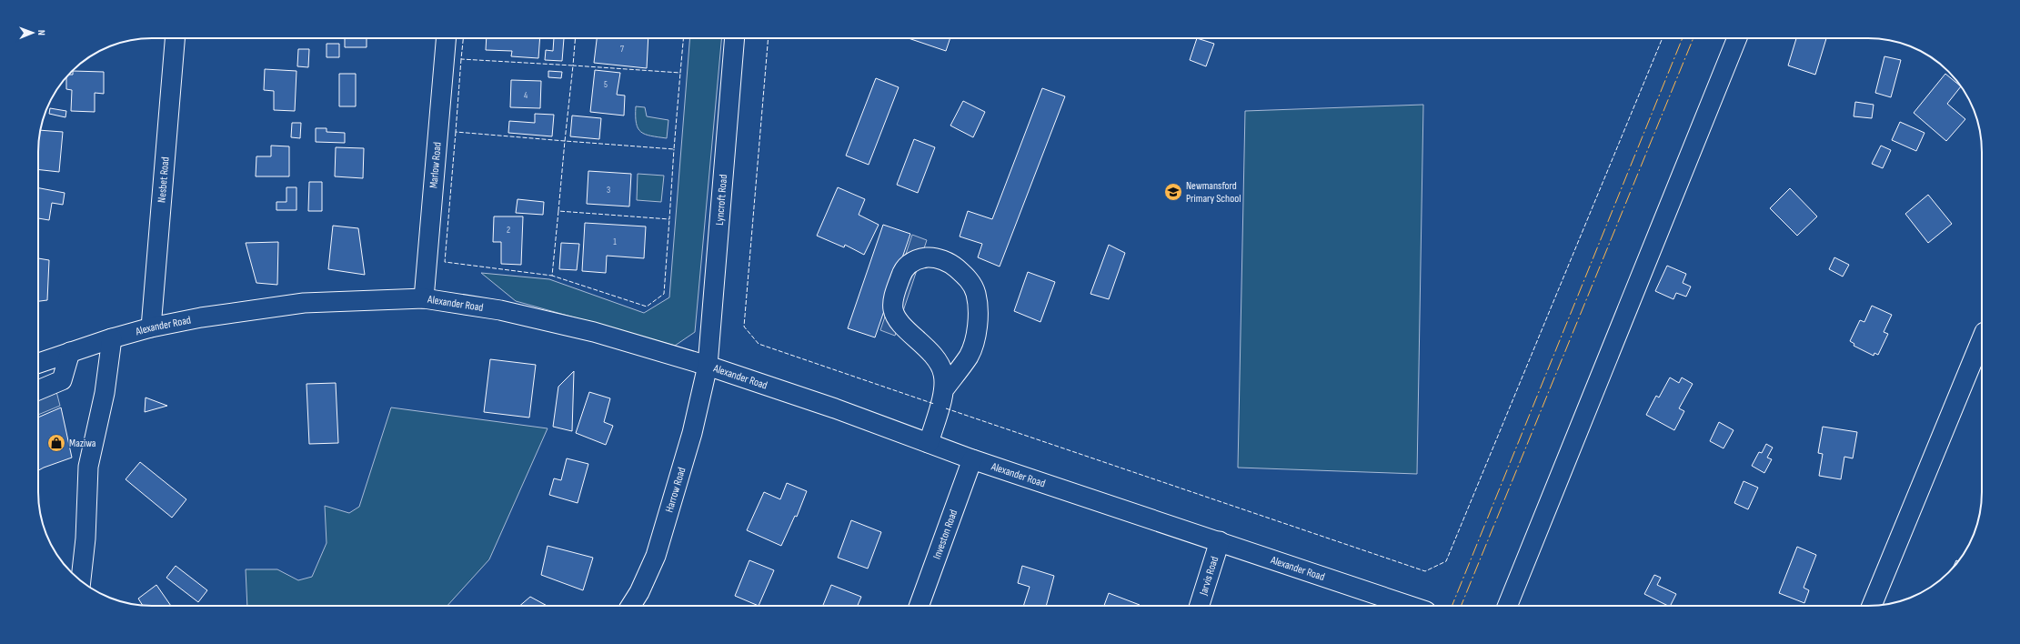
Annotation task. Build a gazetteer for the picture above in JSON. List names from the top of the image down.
{
  "streets": {
    "street": [
      "Marlow Road",
      "Nesbet Road",
      "Lyncroft Road",
      "Alexander Road",
      "Harrow Road",
      "Investon Road",
      "Jarvis Road"
    ]
  },
  "crossings": [
    ["Marlow Road", "Alexander Road"],
    ["Nesbet Road", "Alexander Road"],
    ["Lyncroft Road", "Alexander Road"],
    ["Lyncroft Road", "Harrow Road"],
    ["Alexander Road", "Harrow Road"],
    ["Alexander Road", "Investon Road"],
    ["Alexander Road", "Jarvis Road"]
  ],
  "places": {
    "school or university": ["Newmansford Primary School"],
    "shop": ["Maziwa"]
  },
  "house_numbers": [
    "7",
    "5",
    "4",
    "3",
    "2",
    "1"
  ],
  "north": "right"
}
